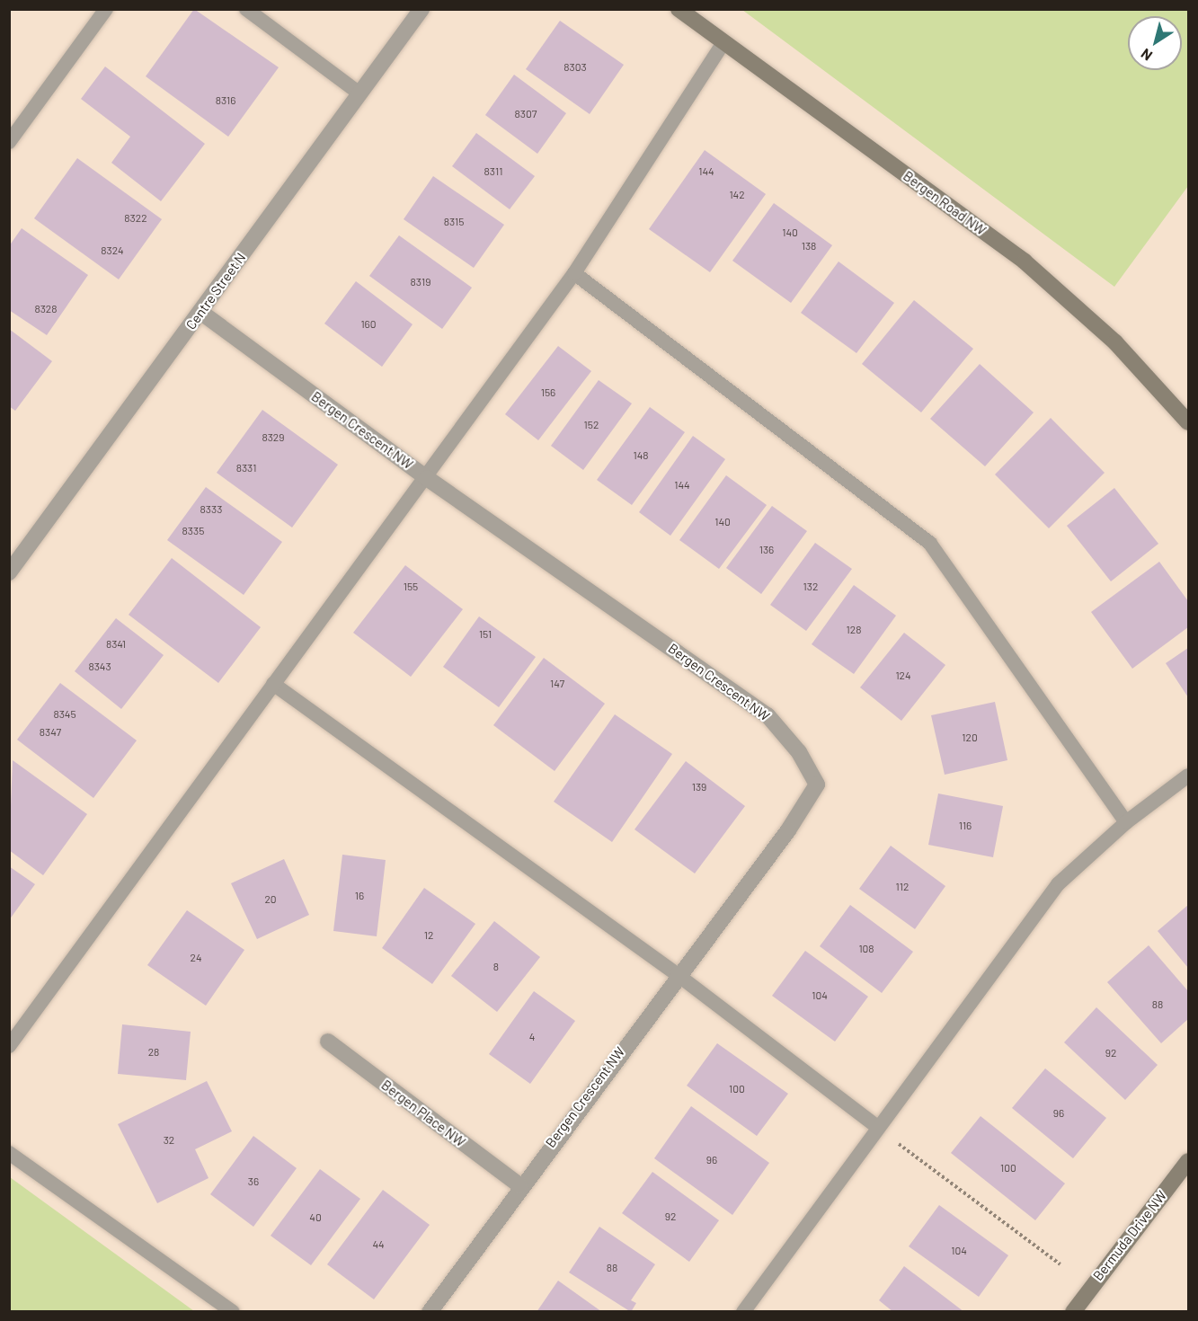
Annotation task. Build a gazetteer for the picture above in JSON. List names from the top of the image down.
{
  "streets": {
    "street": [
      "Bergen Road NW",
      "Centre Street N",
      "Bergen Crescent NW",
      "Bergen Place NW",
      "Bermuda Drive NW"
    ]
  },
  "crossings": [
    ["Centre Street N", "Bergen Crescent NW"],
    ["Bergen Crescent NW", "Bergen Place NW"]
  ],
  "house_numbers": [
    "8303",
    "8316",
    "8307",
    "8311",
    "144",
    "142",
    "8322",
    "8315",
    "140",
    "138",
    "8324",
    "8319",
    "8328",
    "160",
    "156",
    "152",
    "8329",
    "148",
    "8331",
    "144",
    "8333",
    "140",
    "8335",
    "136",
    "155",
    "132",
    "128",
    "151",
    "8341",
    "8343",
    "124",
    "147",
    "8345",
    "8347",
    "120",
    "139",
    "116",
    "112",
    "16",
    "20",
    "12",
    "108",
    "24",
    "8",
    "104",
    "88",
    "4",
    "28",
    "92",
    "100",
    "96",
    "32",
    "96",
    "100",
    "36",
    "92",
    "40",
    "44",
    "104",
    "88"
  ],
  "north": "bottom left"
}
